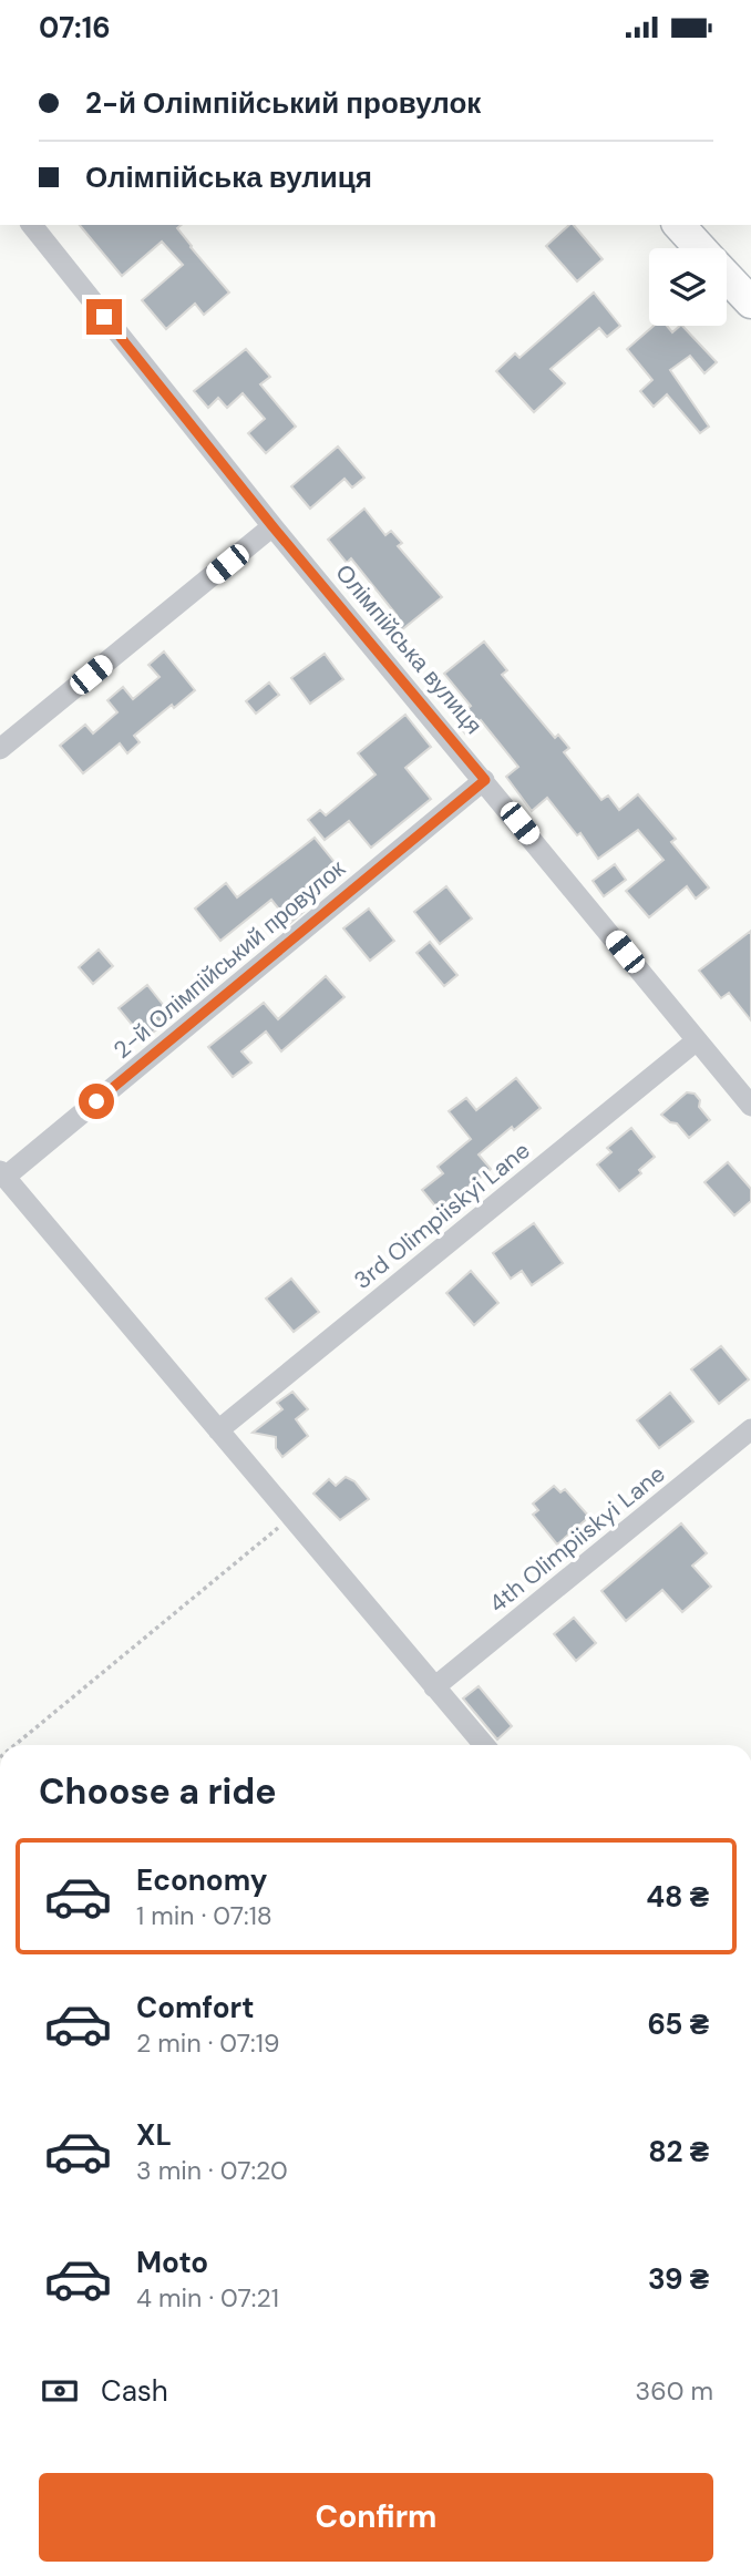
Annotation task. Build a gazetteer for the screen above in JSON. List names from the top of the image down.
{
  "streets": {
    "street": [
      "Олімпійська вулиця",
      "2-й Олімпійський провулок",
      "3rd Olimpiiskyi Lane",
      "4th Olimpiiskyi Lane"
    ]
  },
  "crossings": [
    ["Олімпійська вулиця", "2-й Олімпійський провулок"],
    ["Олімпійська вулиця", "3rd Olimpiiskyi Lane"]
  ],
  "page": {
    "status": "07:16",
    "banner": ["2-й Олімпійський провулок", "Олімпійська вулиця"],
    "heading": "Choose a ride",
    "list": [
      {
        "name": "Economy",
        "note": "1 min · 07:18",
        "value": "48 ₴"
      },
      {
        "name": "Comfort",
        "note": "2 min · 07:19",
        "value": "65 ₴"
      },
      {
        "name": "XL",
        "note": "3 min · 07:20",
        "value": "82 ₴"
      },
      {
        "name": "Moto",
        "note": "4 min · 07:21",
        "value": "39 ₴"
      }
    ],
    "pay": ["Cash", "360 m"],
    "buttons": "Confirm"
  }
}
